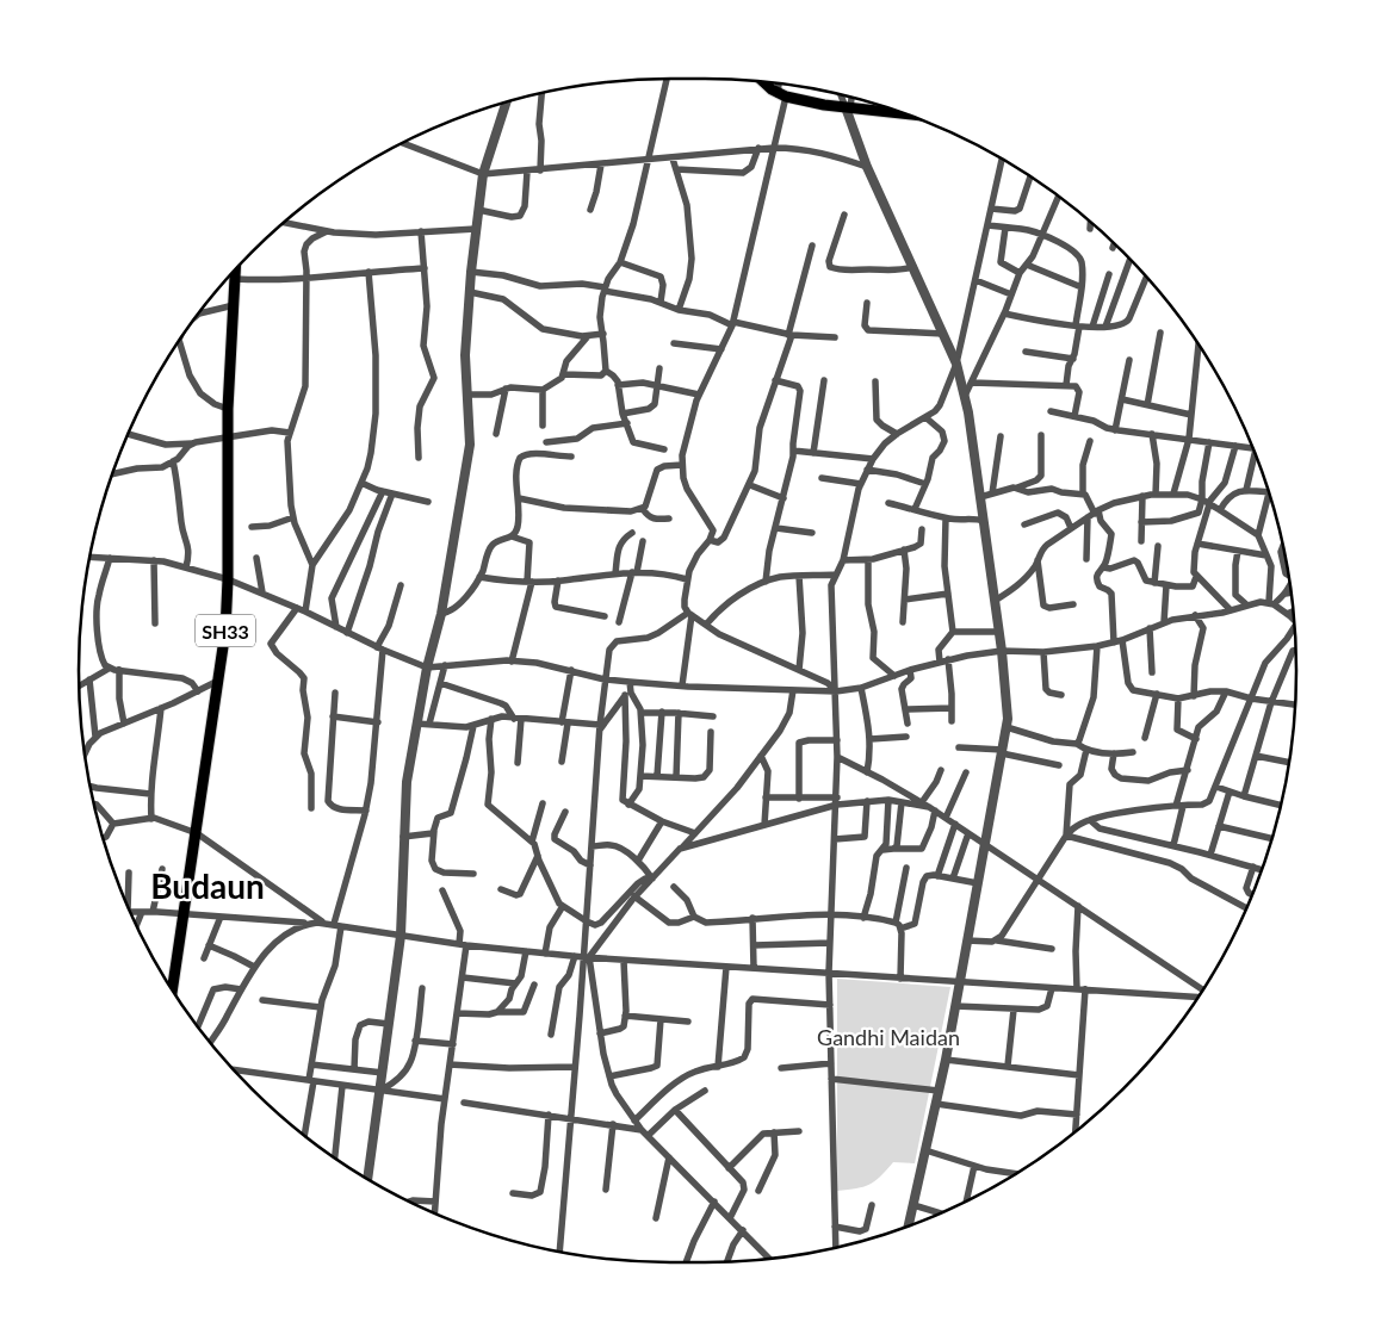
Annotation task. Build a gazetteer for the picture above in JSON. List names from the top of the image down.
{
  "streets": {
    "main road": ["SH33"]
  },
  "districts": ["Budaun"],
  "parks": ["Gandhi Maidan"]
}
